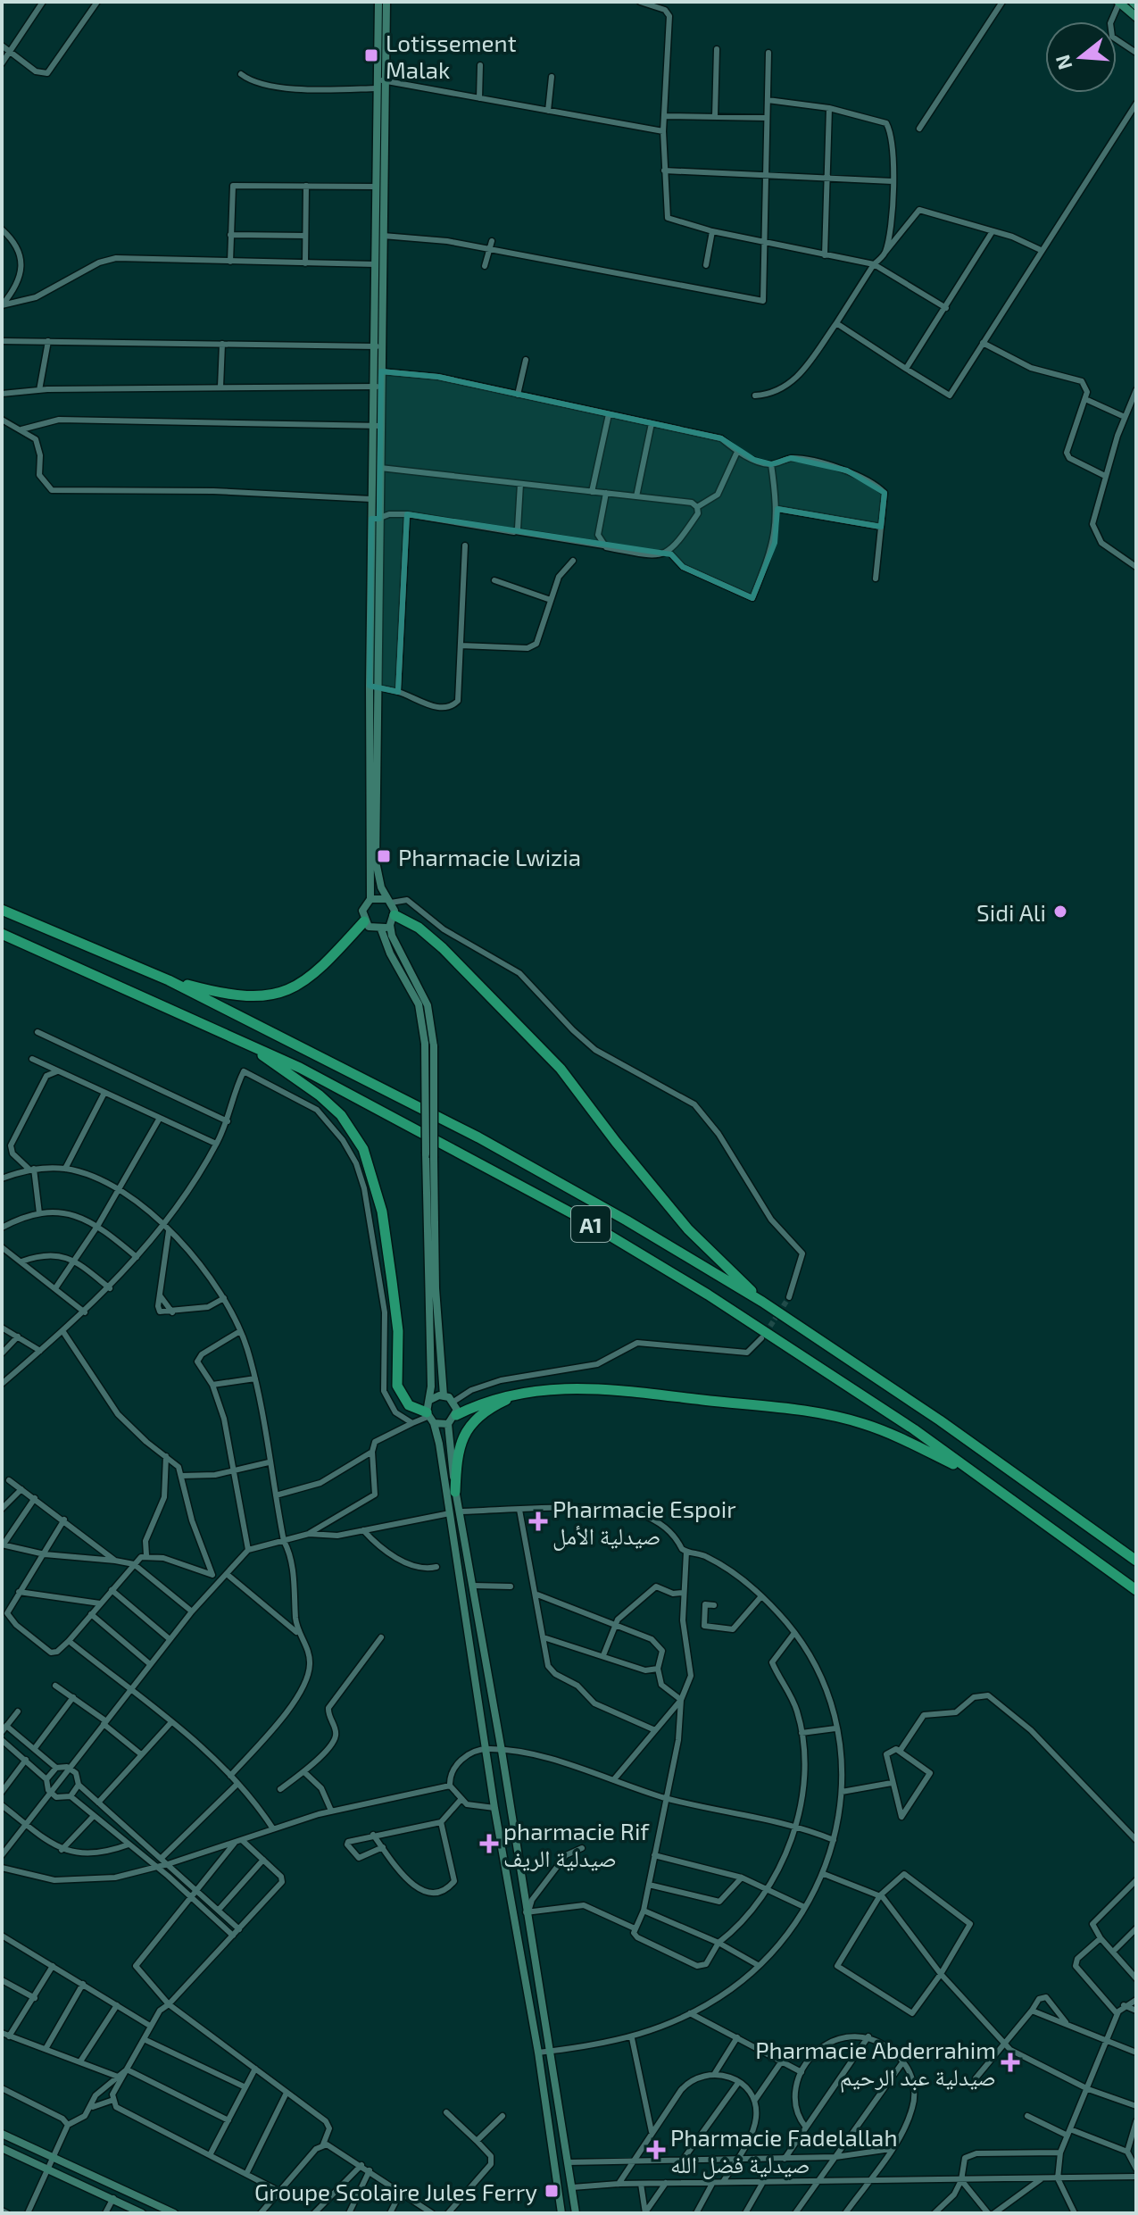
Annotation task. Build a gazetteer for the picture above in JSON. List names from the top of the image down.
{
  "streets": {
    "highway": ["A1"]
  },
  "places": {
    "transit": ["Lotissement Malak", "Pharmacie Lwizia", "Groupe Scolaire Jules Ferry"],
    "other": ["Sidi Ali"],
    "health": [
      "Pharmacie Espoir صيدلية الأمل",
      "pharmacie Rif صيدلية الريف",
      "Pharmacie Abderrahim صيدلية عبد الرحيم",
      "Pharmacie Fadelallah صيدلية فضل الله"
    ]
  },
  "north": "left"
}
